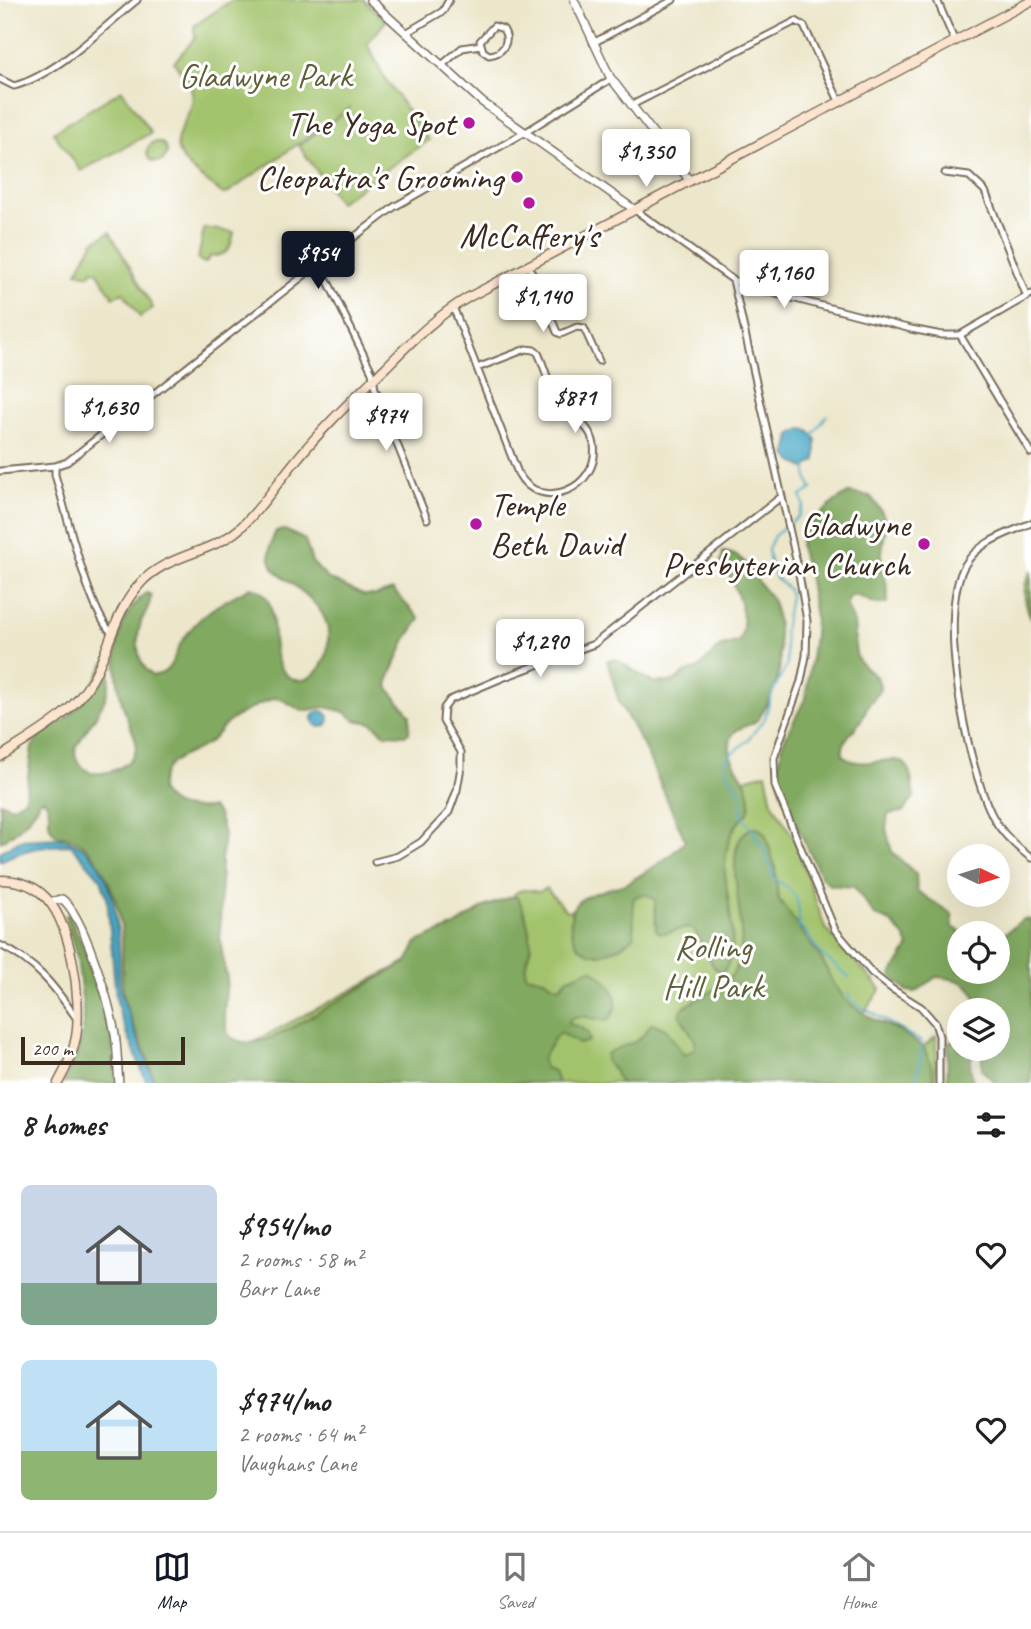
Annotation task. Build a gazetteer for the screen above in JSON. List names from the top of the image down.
{
  "parks": ["Gladwyne Park", "Rolling Hill Park"],
  "places": [
    "The Yoga Spot",
    "Cleopatra's Grooming",
    "McCaffery's",
    "Temple Beth David",
    "Gladwyne Presbyterian Church"
  ],
  "scale_bar": "200 m",
  "north": "right",
  "page": {
    "price": [
      "$1,350",
      "$954",
      "$1,160",
      "$1,140",
      "$871",
      "$1,630",
      "$974",
      "$1,290"
    ],
    "scale": "200 m",
    "heading": "8 homes",
    "list": [
      {
        "name": "$954/mo",
        "note": "2 rooms · 58 m² · Barr Lane"
      },
      {
        "name": "$974/mo",
        "note": "2 rooms · 64 m² · Vaughans Lane"
      }
    ],
    "tabs": ["Map", "Saved", "Home"]
  }
}
